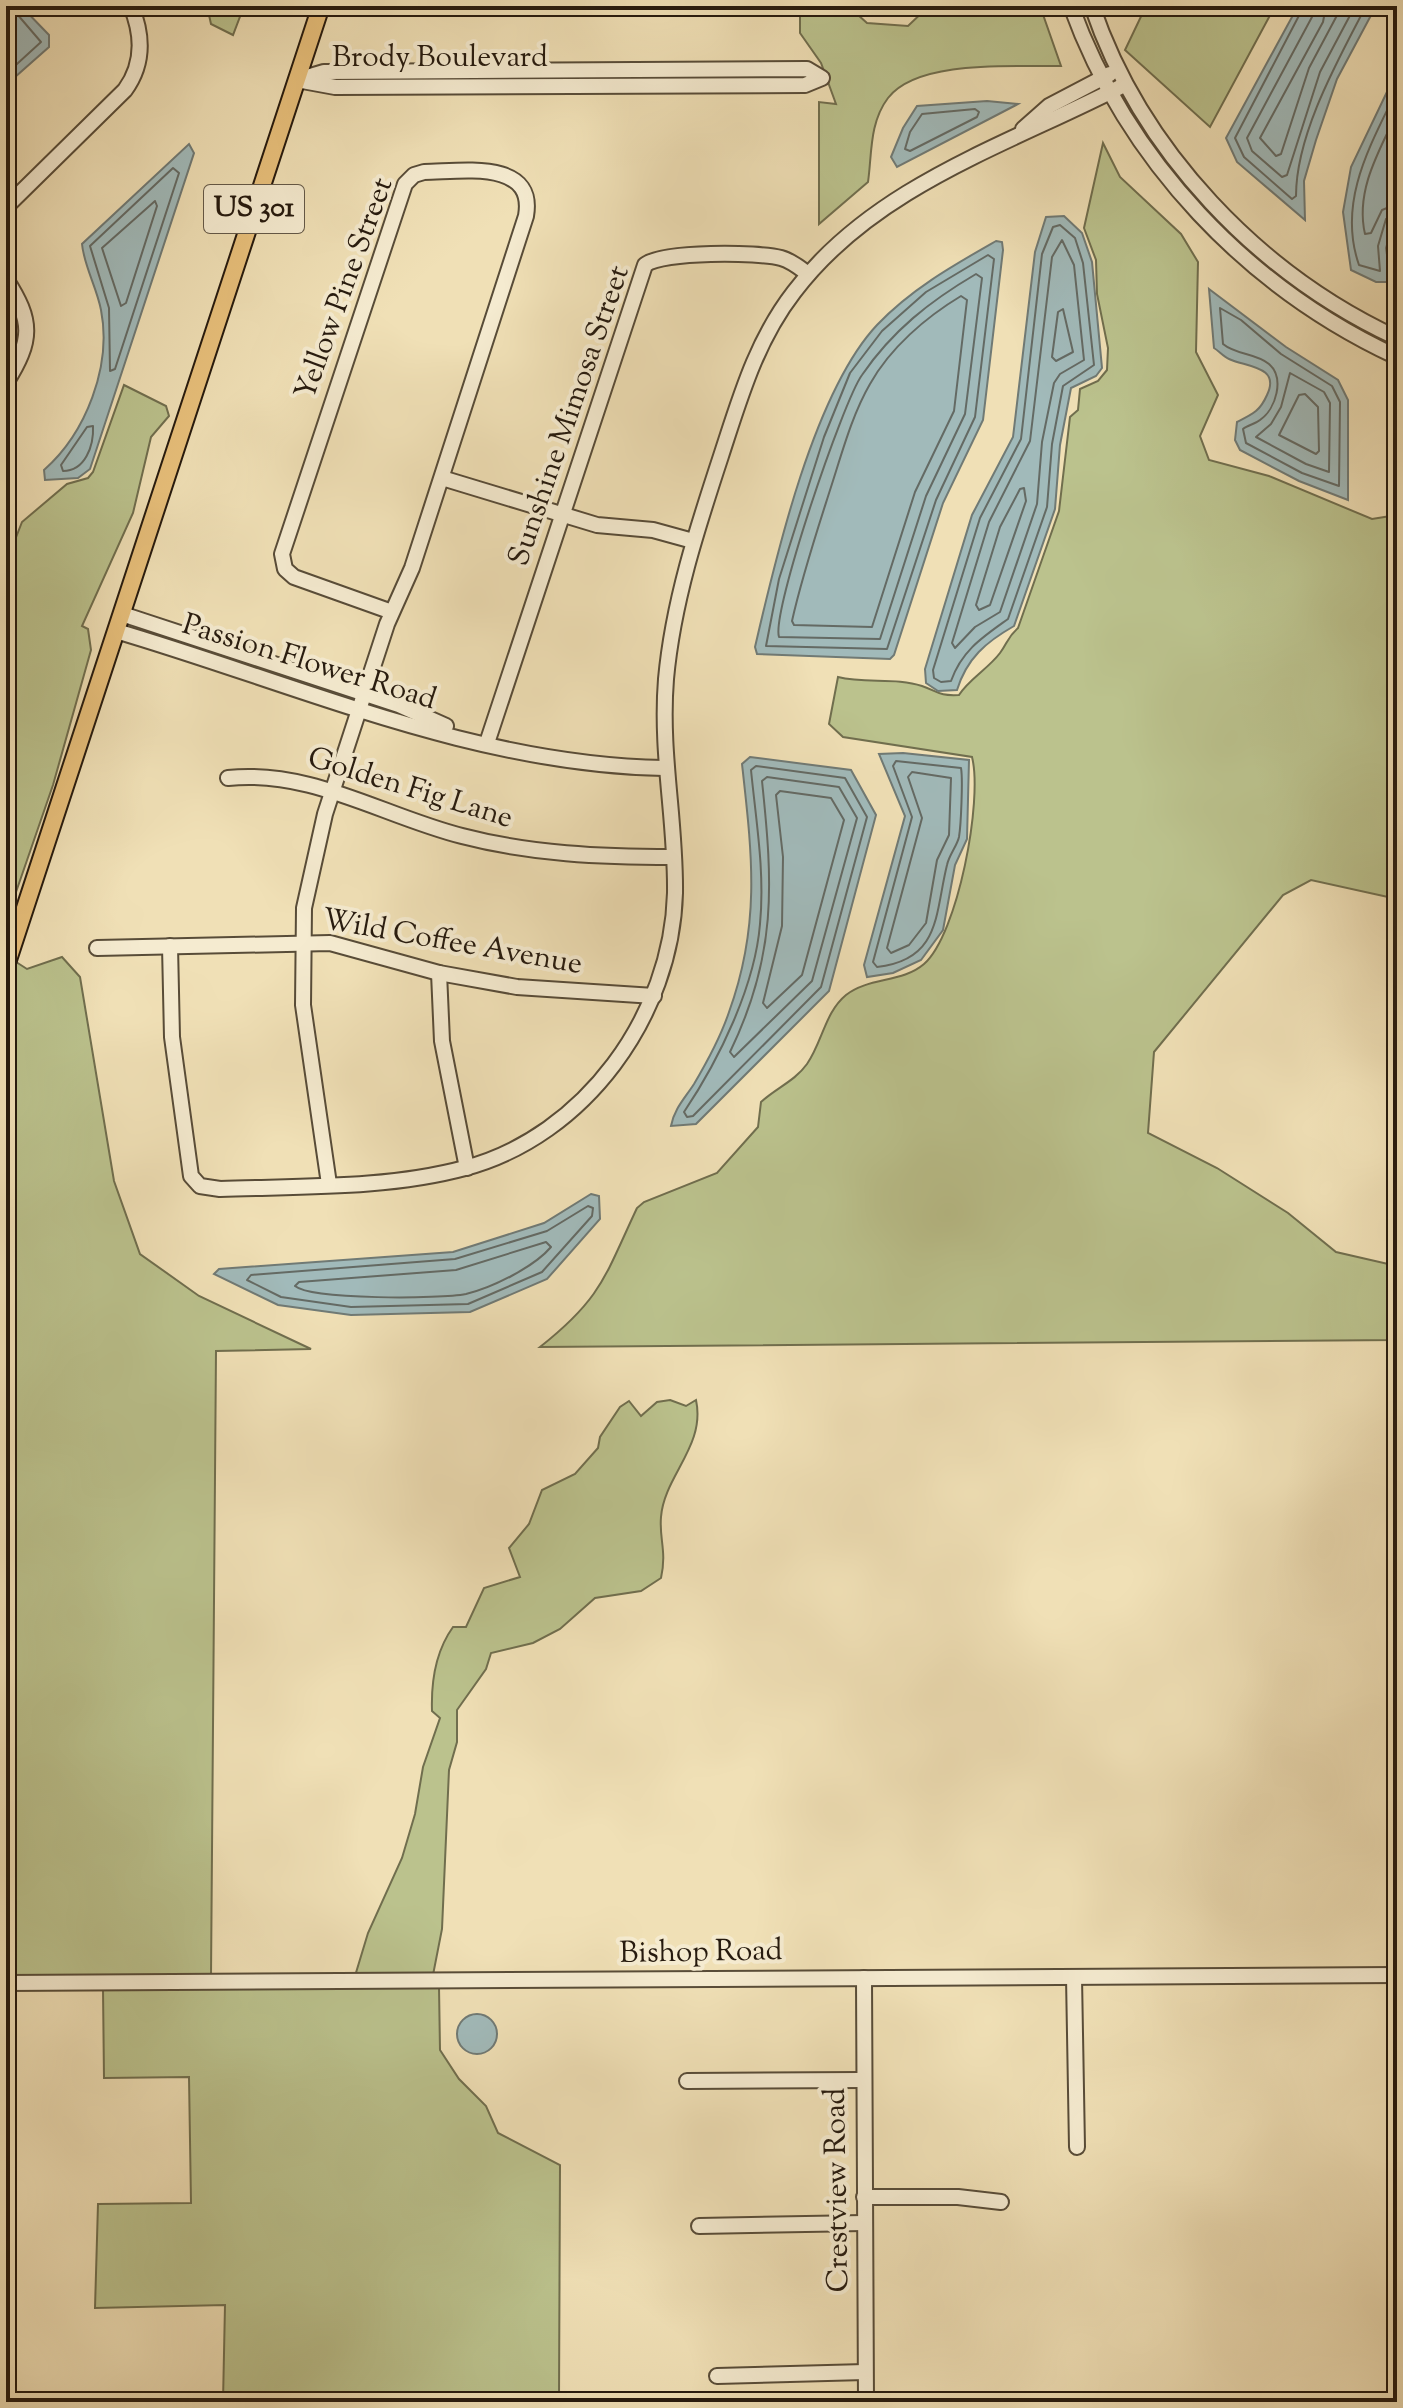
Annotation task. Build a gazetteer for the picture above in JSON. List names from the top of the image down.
{
  "streets": {
    "main road": ["US 301"],
    "street": [
      "Brody Boulevard",
      "Yellow Pine Street",
      "Sunshine Mimosa Street",
      "Passion Flower Road",
      "Golden Fig Lane",
      "Wild Coffee Avenue",
      "Bishop Road",
      "Crestview Road"
    ]
  },
  "crossings": [
    ["Brody Boulevard", "US 301"],
    ["US 301", "Passion Flower Road"],
    ["Yellow Pine Street", "Passion Flower Road"],
    ["Yellow Pine Street", "Golden Fig Lane"],
    ["Yellow Pine Street", "Wild Coffee Avenue"],
    ["Sunshine Mimosa Street", "Passion Flower Road"],
    ["Bishop Road", "Crestview Road"]
  ]
}
